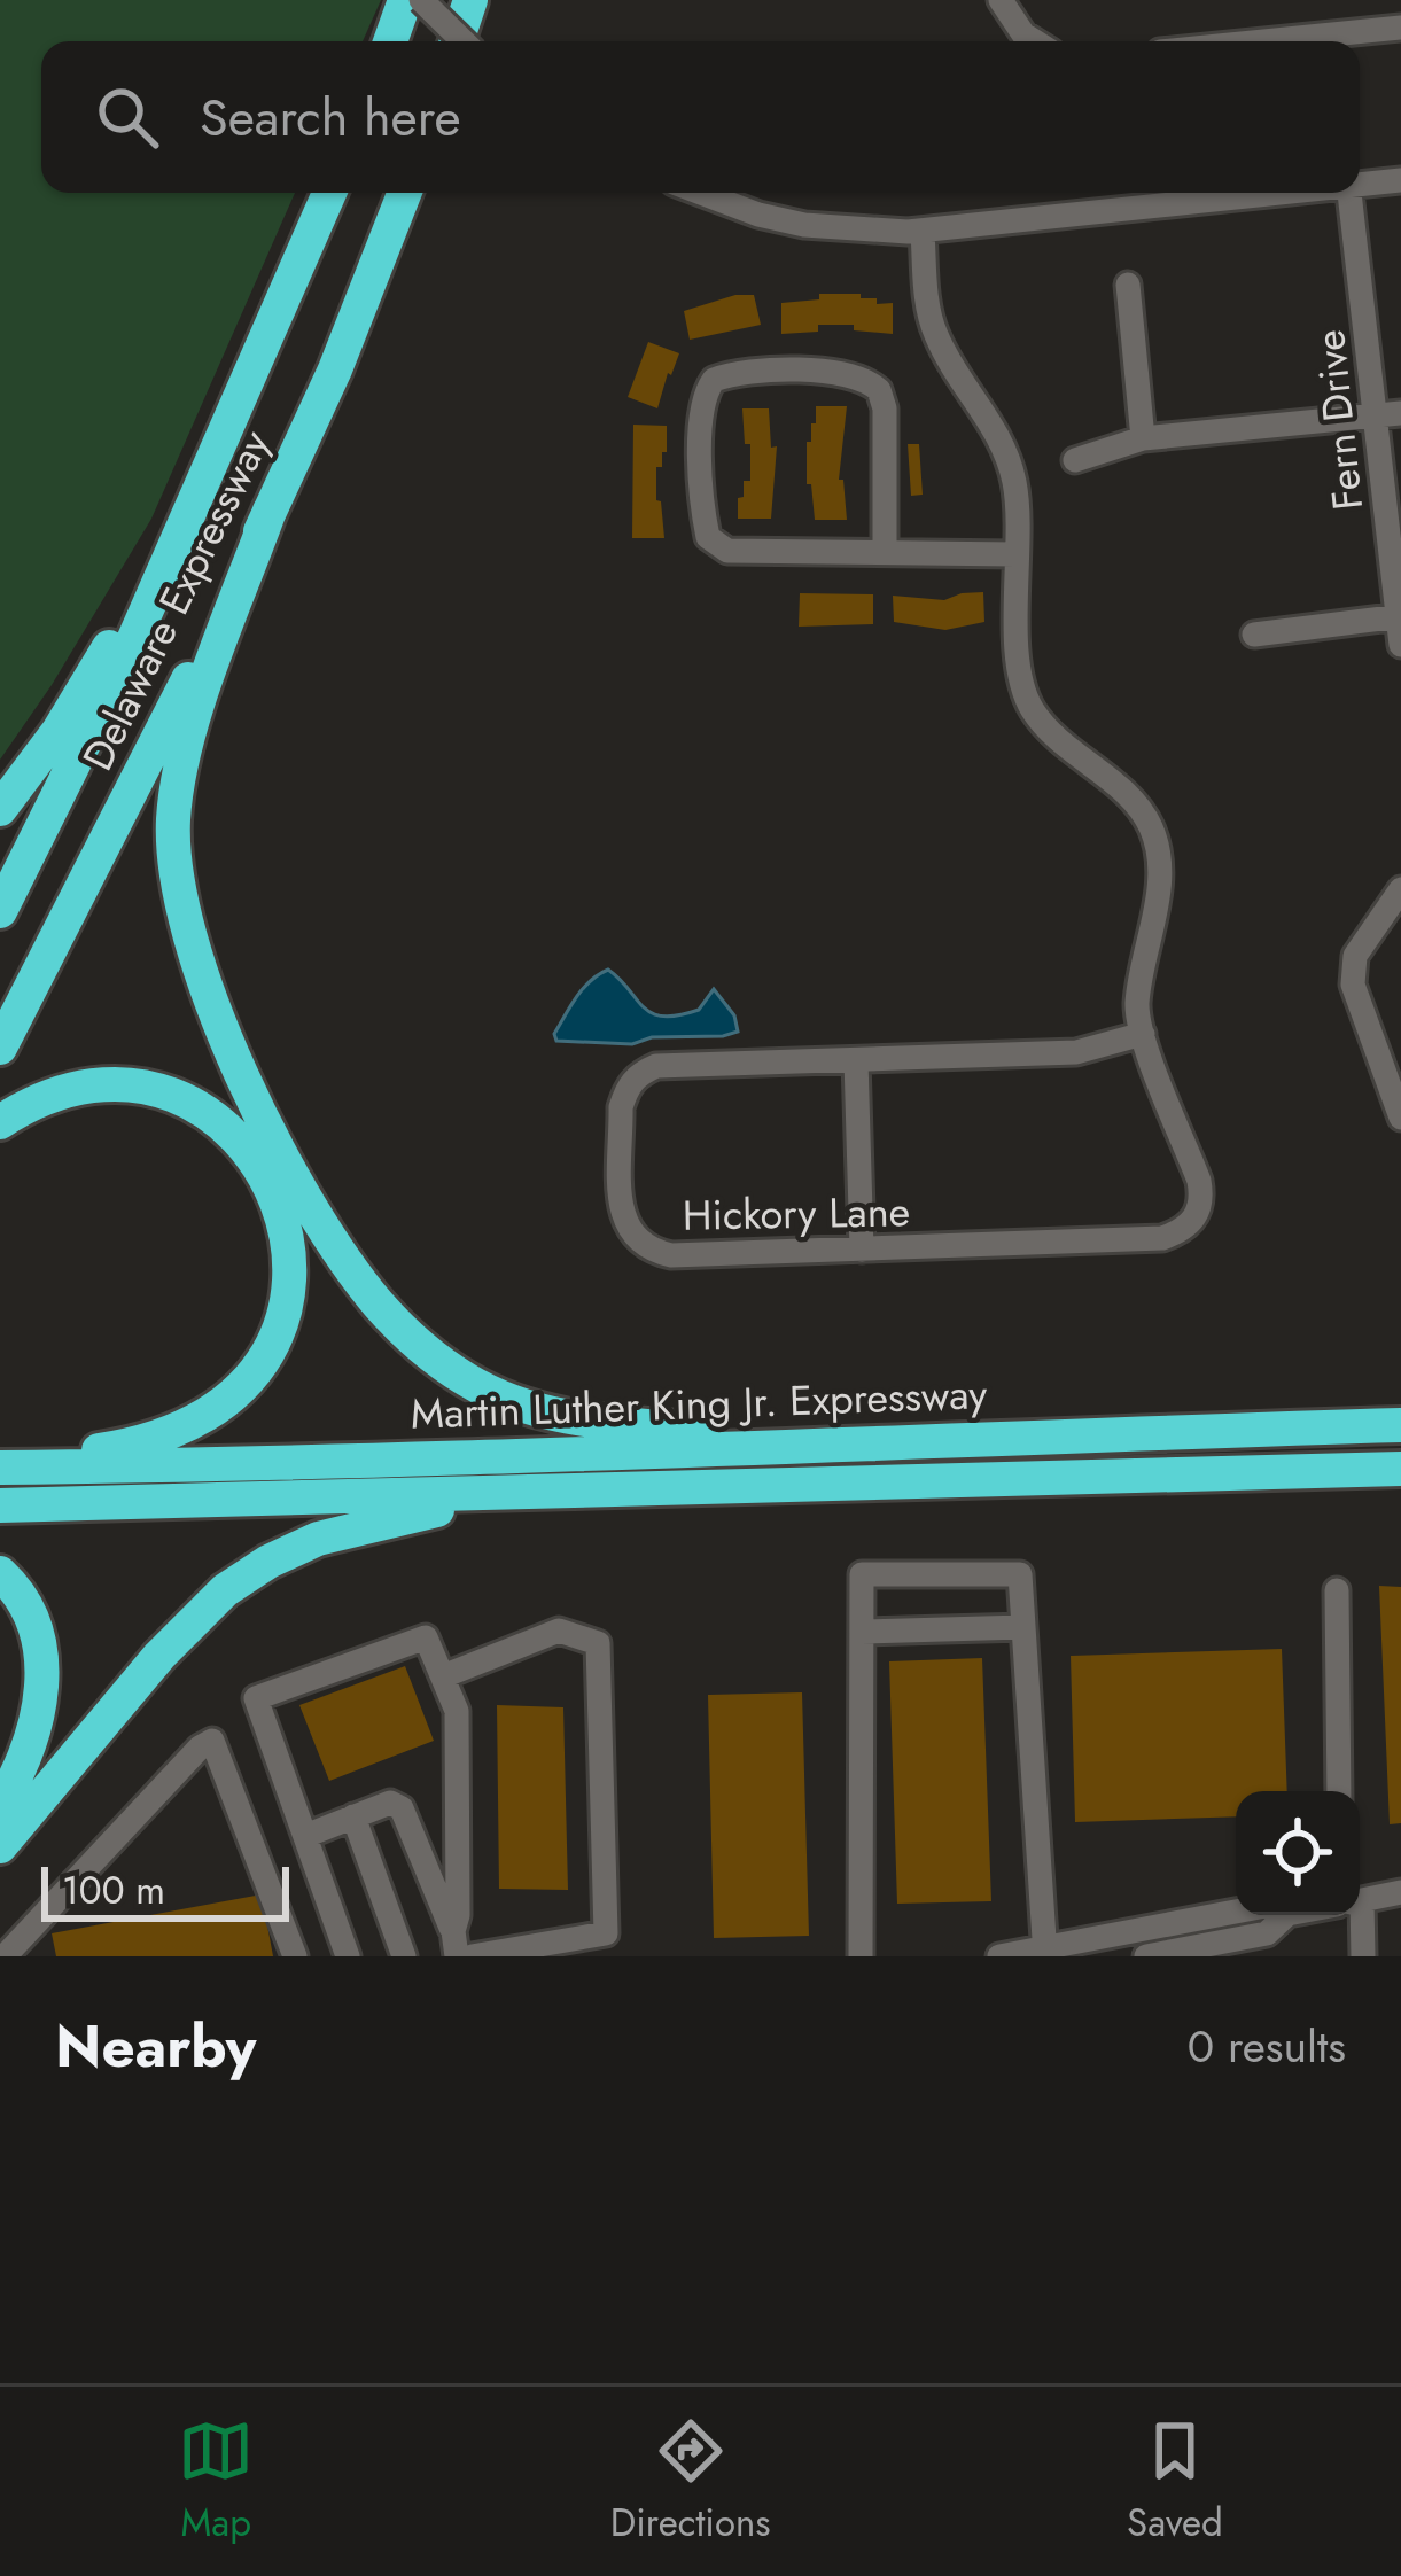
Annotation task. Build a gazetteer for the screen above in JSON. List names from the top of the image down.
{
  "streets": {
    "highway": ["Delaware Expressway", "Martin Luther King Jr. Expressway"],
    "street": ["Fern Drive", "Hickory Lane"]
  },
  "scale_bar": "100 m",
  "page": {
    "search": "Search here",
    "scale": "100 m",
    "heading": ["Nearby", "0 results"],
    "nav": ["Map", "Directions", "Saved"]
  }
}
